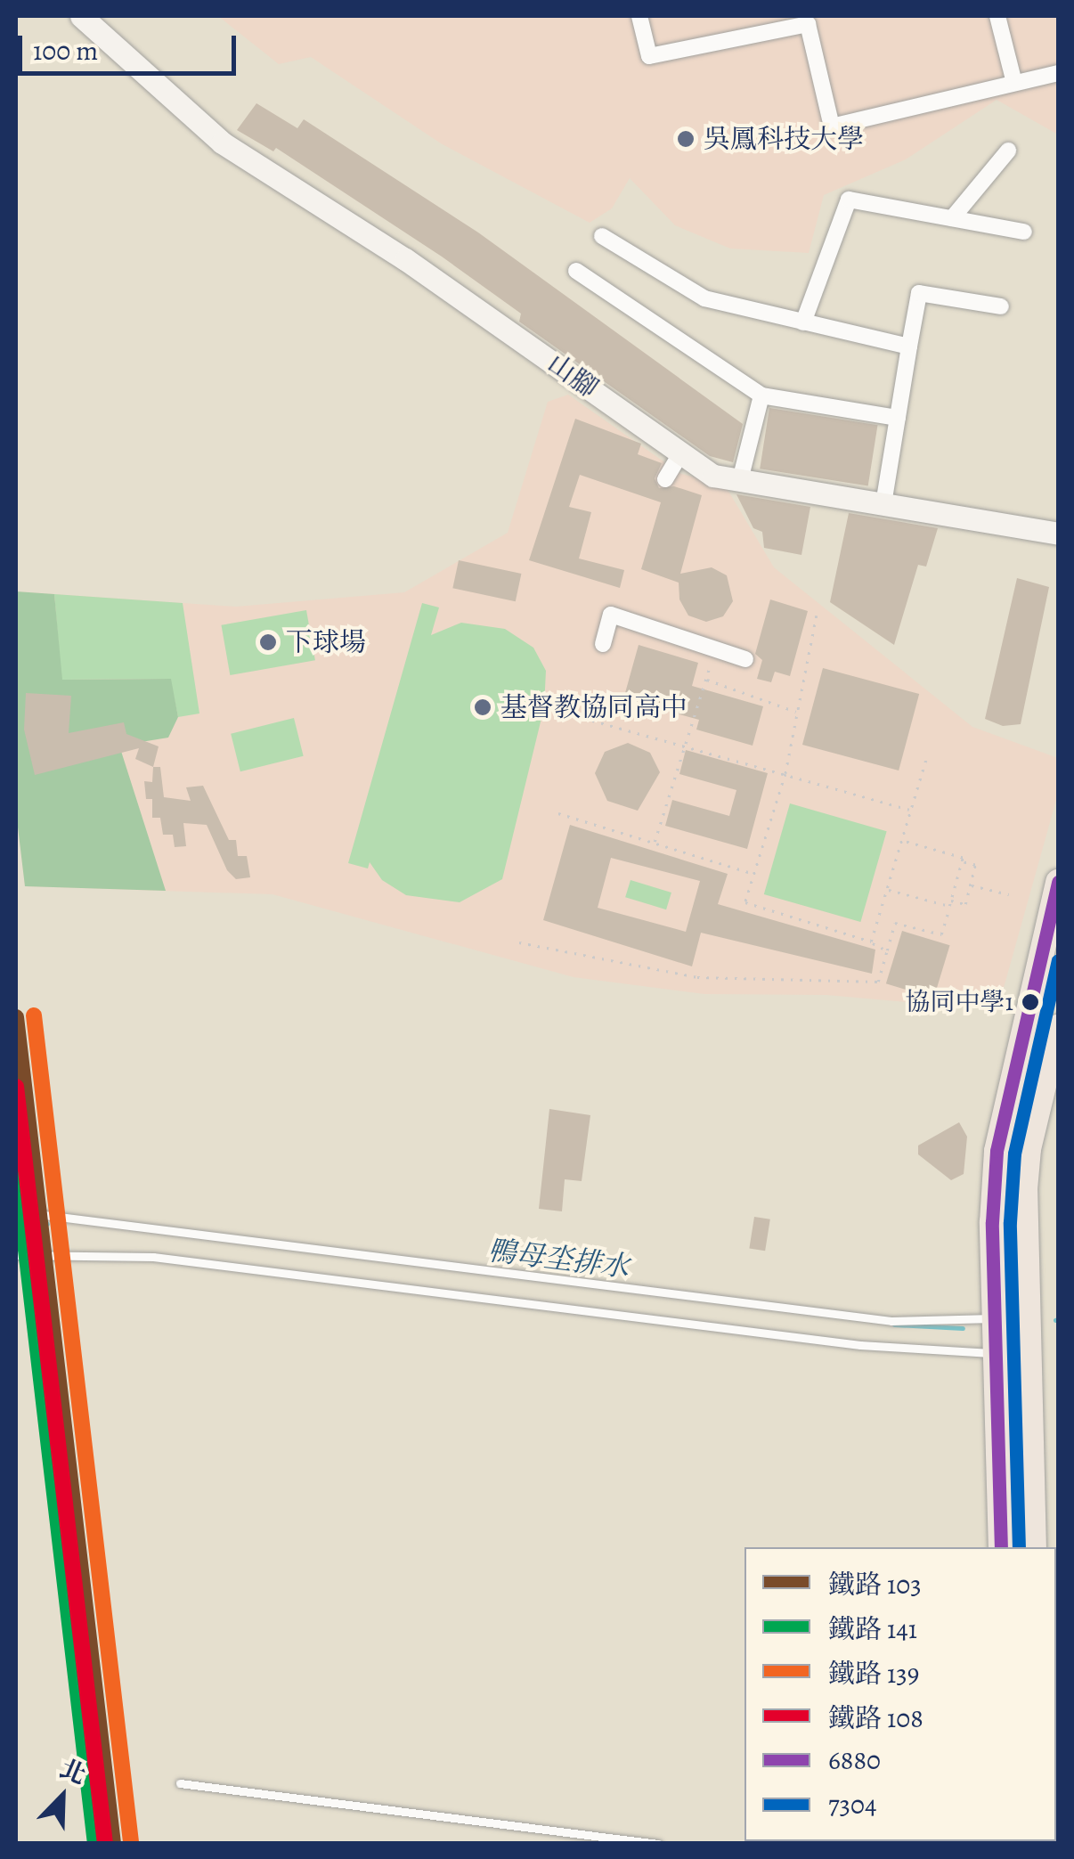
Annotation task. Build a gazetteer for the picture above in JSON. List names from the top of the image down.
{
  "streets": {
    "street": ["山腳"]
  },
  "water": ["鴨母坔排水"],
  "places": [
    "吳鳳科技大學",
    "下球場",
    "基督教協同高中",
    "協同中學1"
  ],
  "lines": [
    "transit line 6880",
    "transit line 7304",
    "rail line 139",
    "rail line 103",
    "rail line 108",
    "rail line 141"
  ],
  "legend": [
    "鐵路 103",
    "鐵路 141",
    "鐵路 139",
    "鐵路 108",
    "6880",
    "7304"
  ],
  "scale_bar": "100 m",
  "north": "top right"
}
